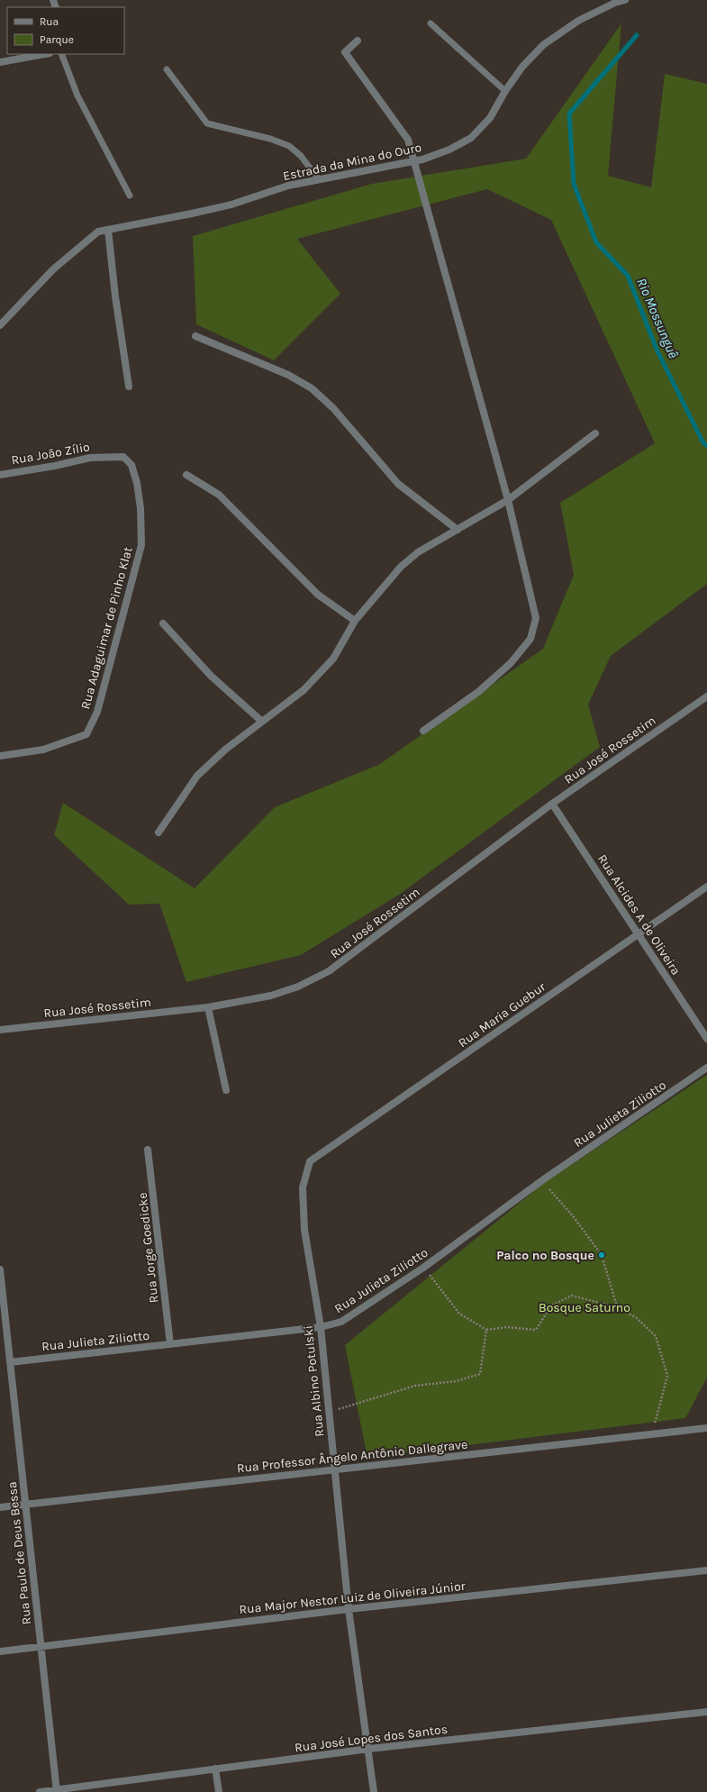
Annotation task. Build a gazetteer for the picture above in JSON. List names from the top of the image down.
{
  "streets": {
    "street": [
      "Estrada da Mina do Ouro",
      "Rua João Zílio",
      "Rua Adaguimar de Pinho Klat",
      "Rua José Rossetim",
      "Rua Alcides A de Oliveira",
      "Rua Maria Guebur",
      "Rua Julieta Ziliotto",
      "Rua Jorge Goedicke",
      "Rua Albino Potulski",
      "Rua Professor Ângelo Antônio Dallegrave",
      "Rua Paulo de Deus Bessa",
      "Rua Major Nestor Luiz de Oliveira Júnior",
      "Rua José Lopes dos Santos"
    ]
  },
  "crossings": [
    ["Rua João Zílio", "Rua Adaguimar de Pinho Klat"],
    ["Rua José Rossetim", "Rua Alcides A de Oliveira"],
    ["Rua Alcides A de Oliveira", "Rua Maria Guebur"],
    ["Rua Maria Guebur", "Rua Albino Potulski"],
    ["Rua Julieta Ziliotto", "Rua Jorge Goedicke"],
    ["Rua Julieta Ziliotto", "Rua Albino Potulski"],
    ["Rua Julieta Ziliotto", "Rua Paulo de Deus Bessa"],
    ["Rua Albino Potulski", "Rua Professor Ângelo Antônio Dallegrave"],
    ["Rua Albino Potulski", "Rua Major Nestor Luiz de Oliveira Júnior"],
    ["Rua Albino Potulski", "Rua José Lopes dos Santos"],
    ["Rua Professor Ângelo Antônio Dallegrave", "Rua Paulo de Deus Bessa"],
    ["Rua Paulo de Deus Bessa", "Rua Major Nestor Luiz de Oliveira Júnior"],
    ["Rua Paulo de Deus Bessa", "Rua José Lopes dos Santos"]
  ],
  "water": ["Rio Mossunguê"],
  "parks": ["Bosque Saturno"],
  "places": ["Palco no Bosque"],
  "legend": ["Rua", "Parque"]
}
